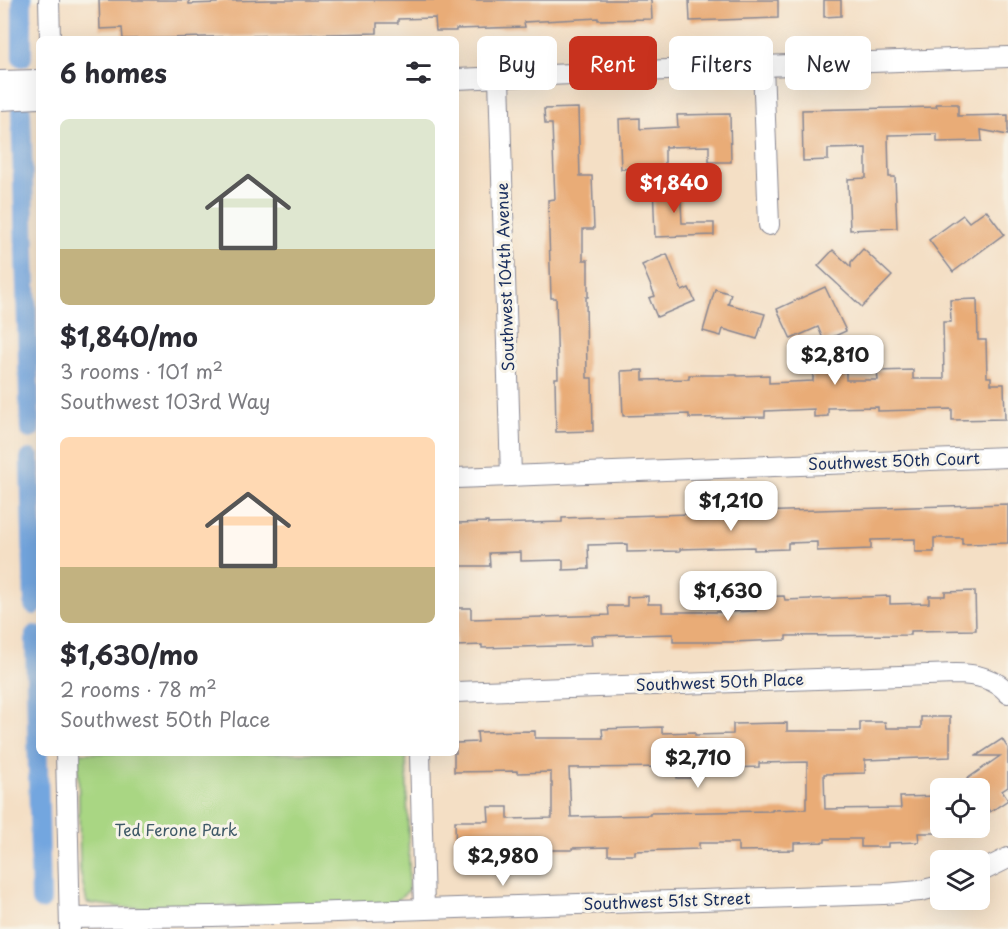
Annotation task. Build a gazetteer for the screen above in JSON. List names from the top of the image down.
{
  "streets": {
    "street": [
      "Southwest 104th Avenue",
      "Southwest 50th Court",
      "Southwest 50th Place",
      "Southwest 51st Street"
    ]
  },
  "crossings": [
    ["Southwest 104th Avenue", "Southwest 50th Court"]
  ],
  "parks": ["Ted Ferone Park"],
  "page": {
    "chip": [
      "Buy",
      "Rent",
      "Filters",
      "New"
    ],
    "heading": "6 homes",
    "list": [
      {
        "name": "$1,840/mo",
        "note": "3 rooms · 101 m² · Southwest 103rd Way"
      },
      {
        "name": "$1,630/mo",
        "note": "2 rooms · 78 m² · Southwest 50th Place"
      }
    ],
    "price": [
      "$1,840",
      "$2,810",
      "$1,210",
      "$1,630",
      "$2,710",
      "$2,980"
    ]
  }
}
